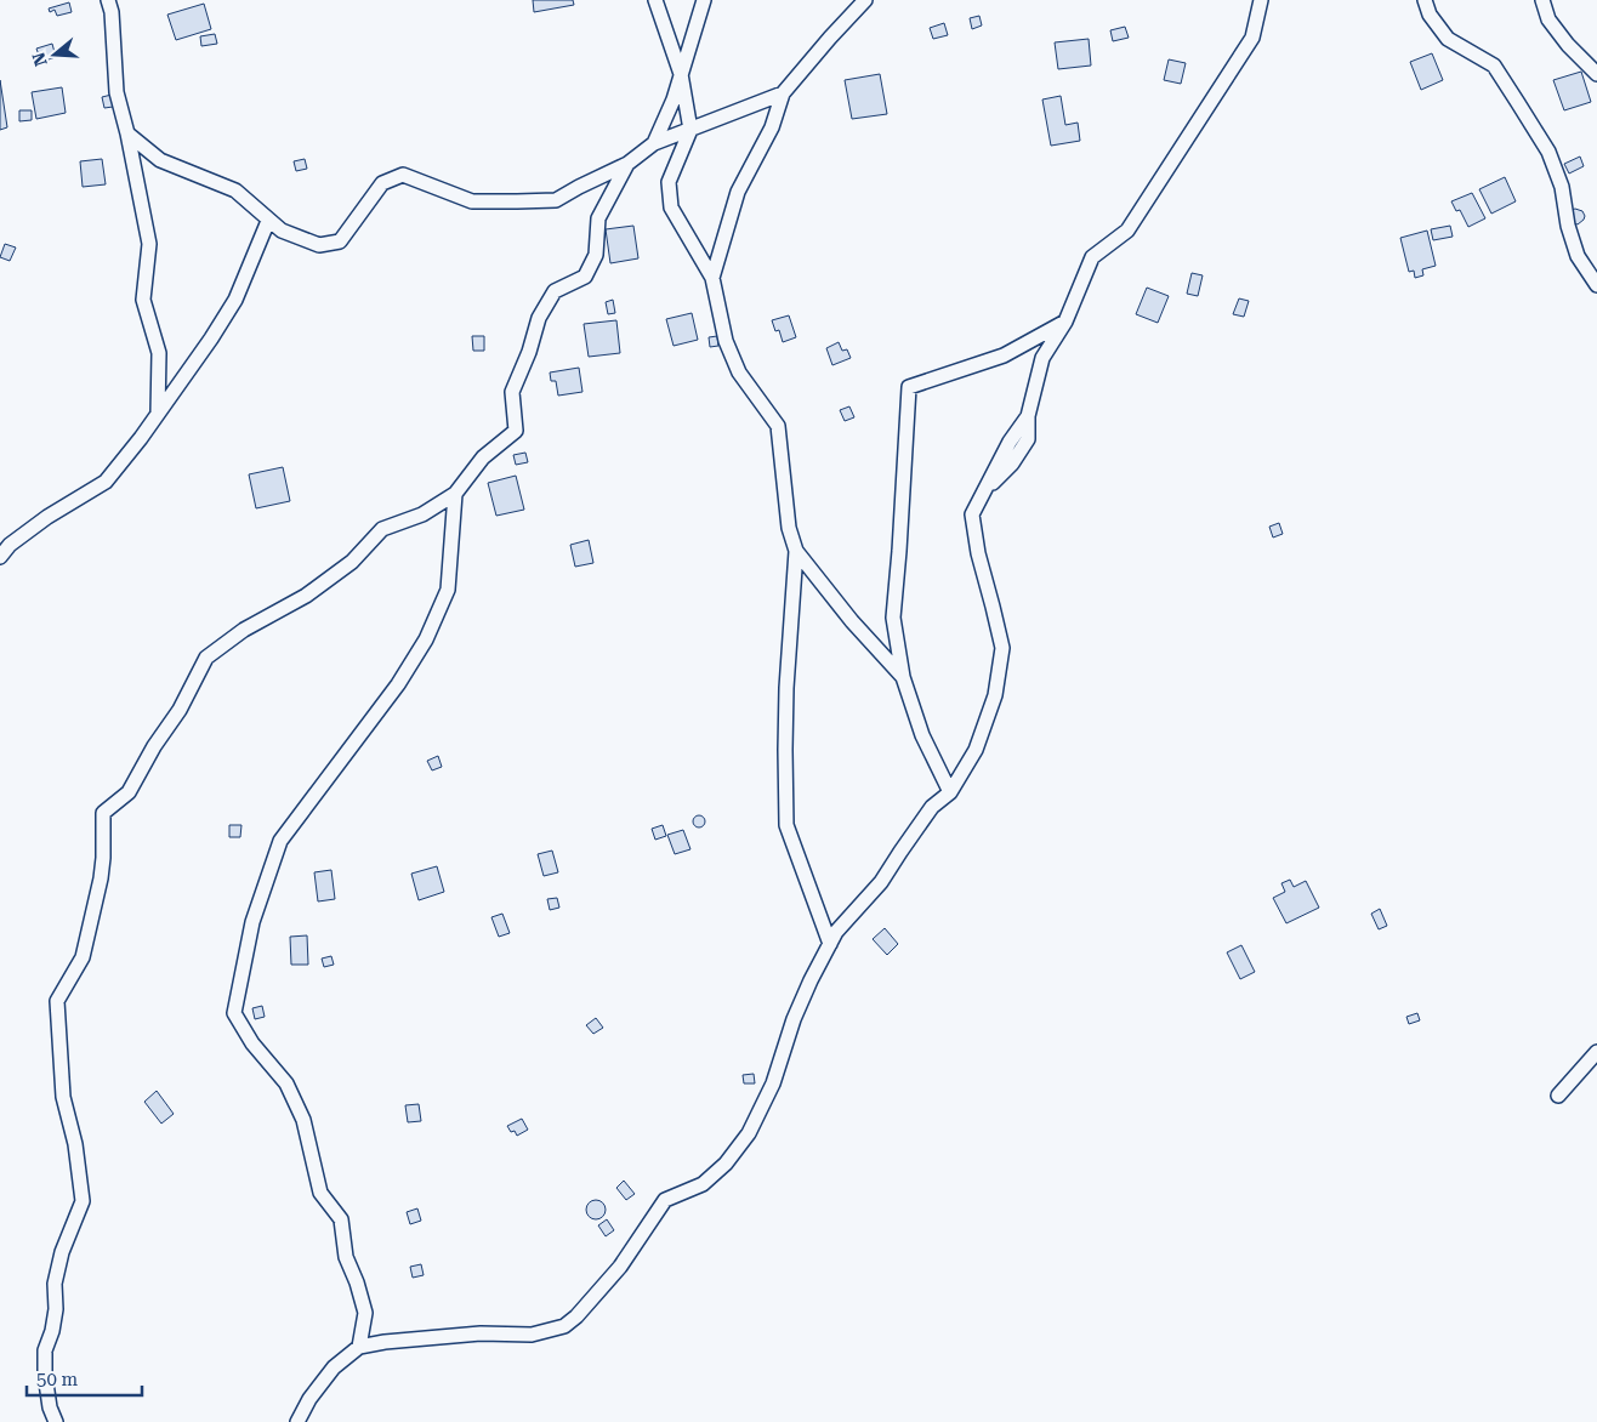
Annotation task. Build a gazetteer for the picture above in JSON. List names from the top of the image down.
{
  "scale_bar": "50 m",
  "north": "left"
}
